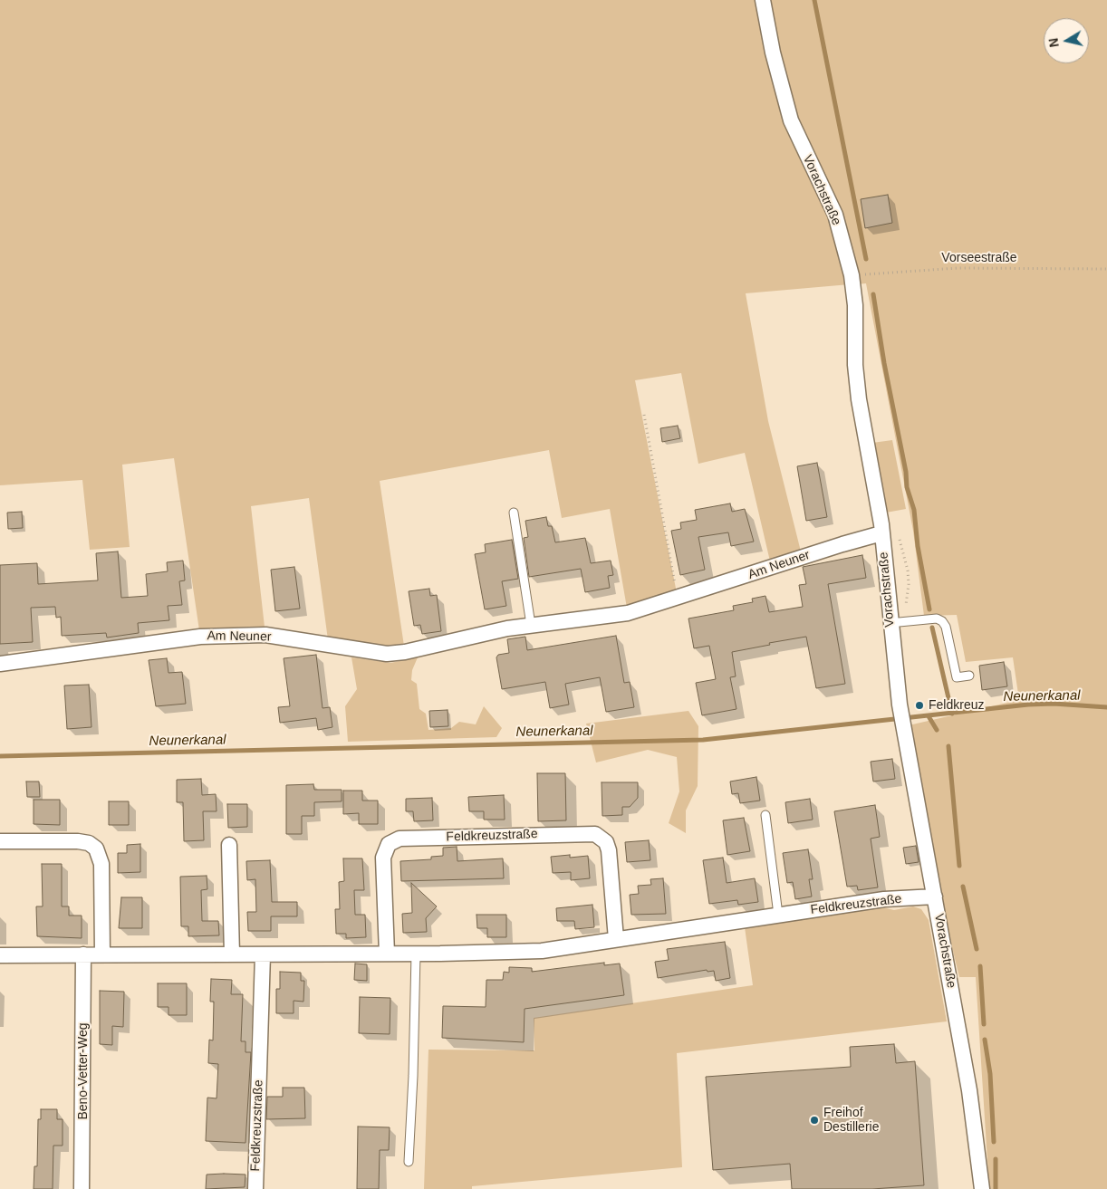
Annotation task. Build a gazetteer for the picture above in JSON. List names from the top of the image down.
{
  "streets": {
    "street": [
      "Vorachstraße",
      "Am Neuner",
      "Feldkreuzstraße",
      "Beno-Vetter-Weg"
    ],
    "path": ["Vorseestraße"]
  },
  "crossings": [
    ["Vorachstraße", "Vorseestraße"],
    ["Vorachstraße", "Am Neuner"],
    ["Vorachstraße", "Feldkreuzstraße"],
    ["Feldkreuzstraße", "Beno-Vetter-Weg"]
  ],
  "water": ["Neunerkanal"],
  "places": ["Feldkreuz", "Freihof Destillerie"],
  "north": "left"
}
